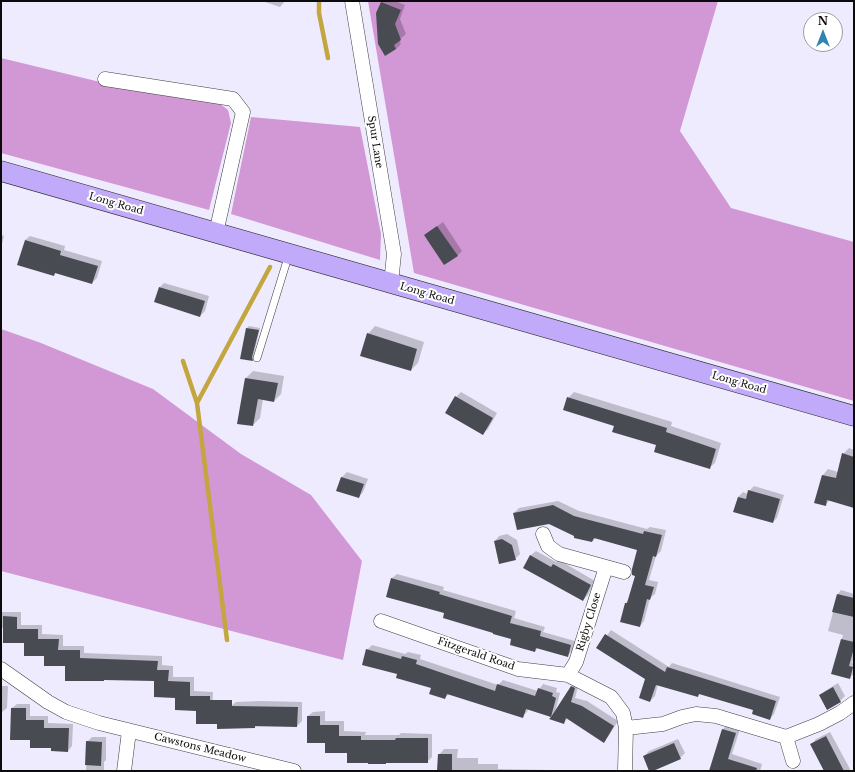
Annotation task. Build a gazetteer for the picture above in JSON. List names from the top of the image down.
{
  "streets": {
    "street": [
      "Spur Lane",
      "Long Road",
      "Rigby Close",
      "Fitzgerald Road",
      "Cawstons Meadow"
    ]
  },
  "crossings": [
    ["Spur Lane", "Long Road"],
    ["Rigby Close", "Fitzgerald Road"]
  ],
  "north": "top"
}
